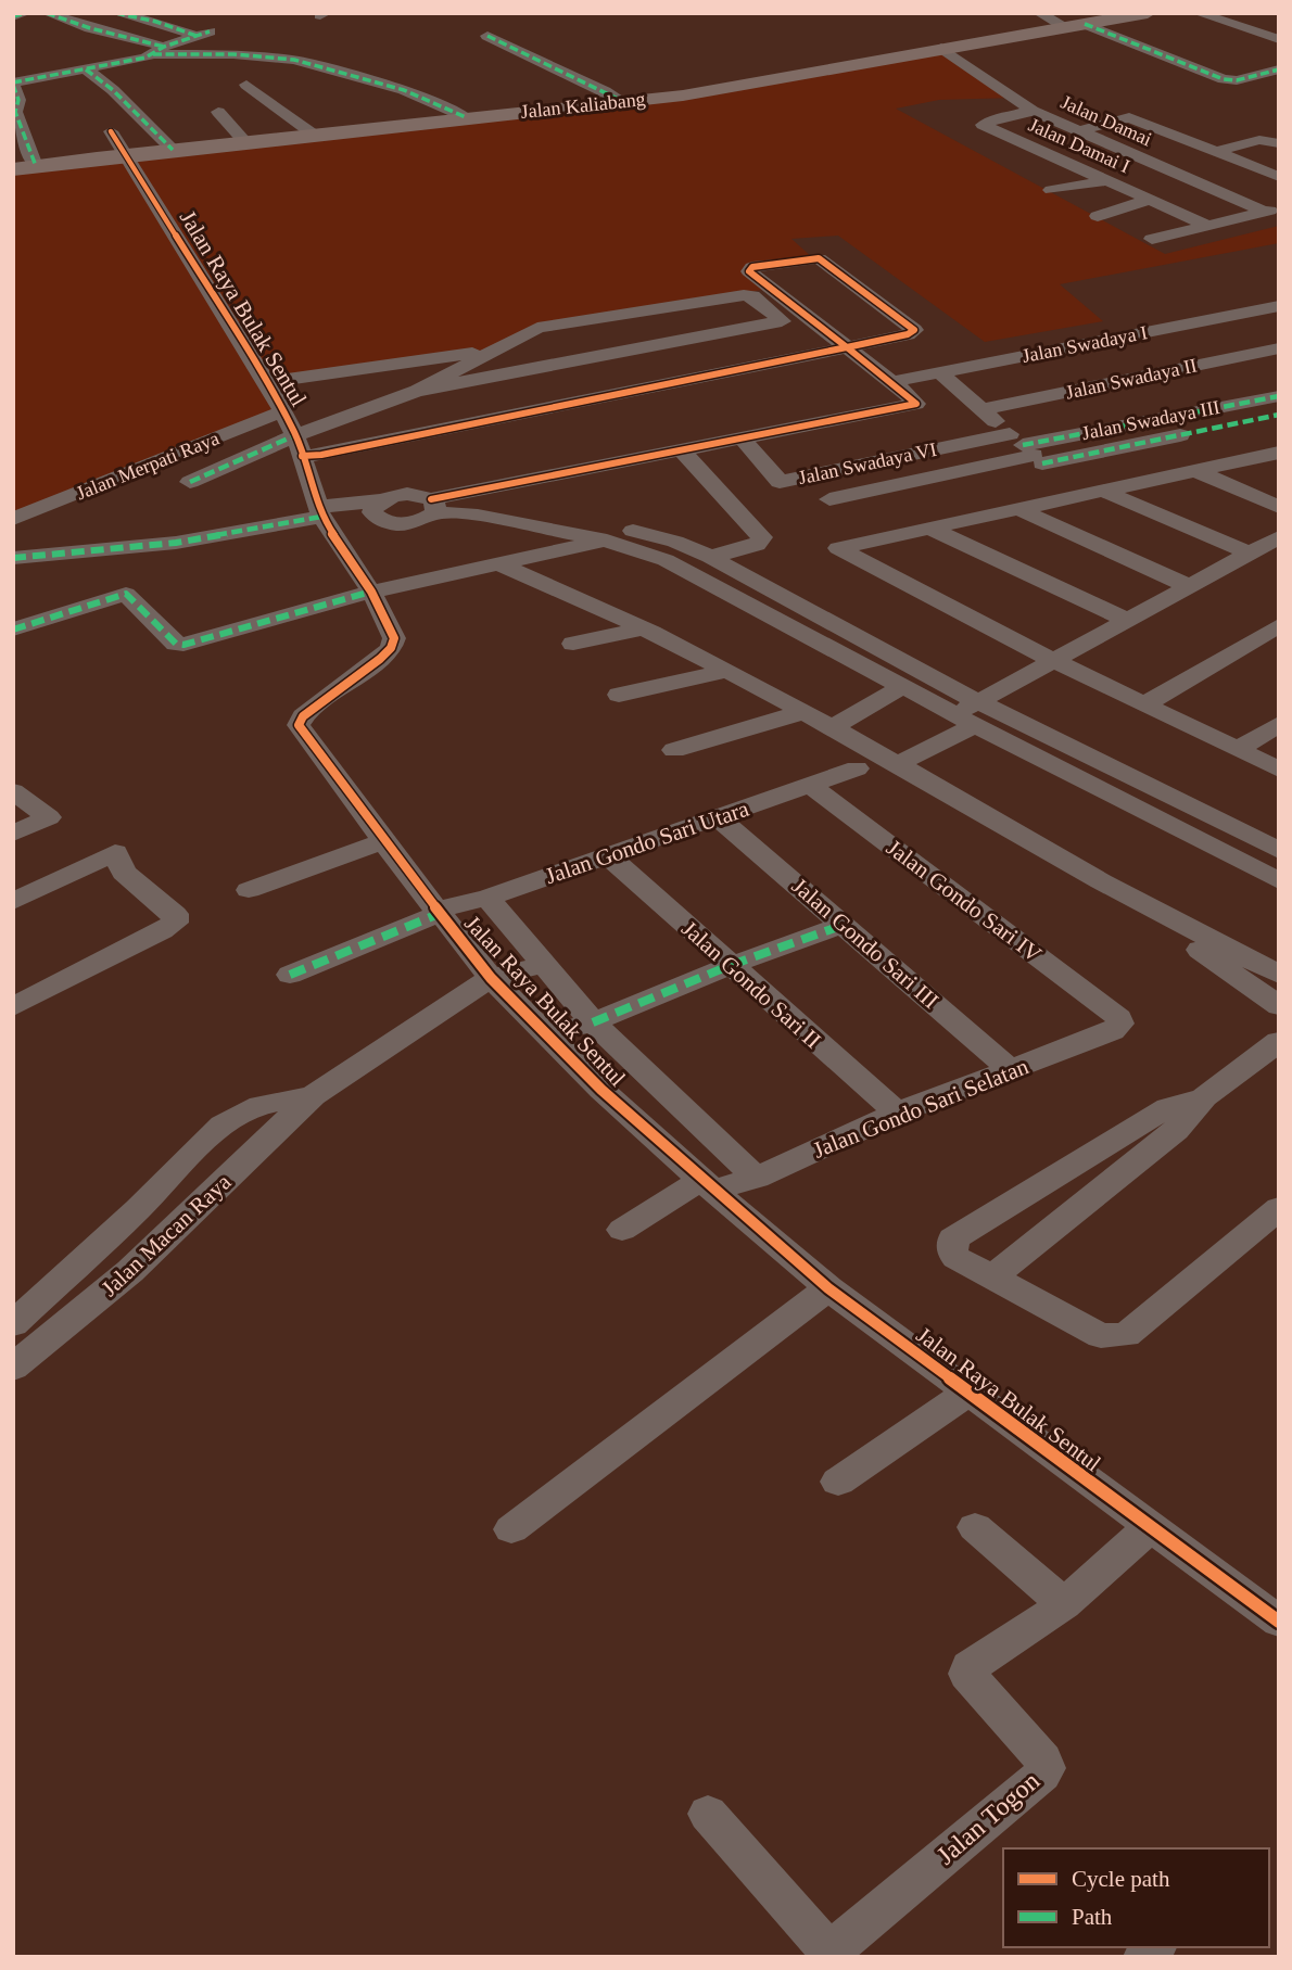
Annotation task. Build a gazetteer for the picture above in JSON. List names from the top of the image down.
{
  "streets": {
    "main road": ["Jalan Kaliabang"],
    "street": [
      "Jalan Damai",
      "Jalan Damai I",
      "Jalan Raya Bulak Sentul",
      "Jalan Swadaya I",
      "Jalan Swadaya II",
      "Jalan Swadaya III",
      "Jalan Swadaya VI",
      "Jalan Merpati Raya",
      "Jalan Gondo Sari Utara",
      "Jalan Gondo Sari IV",
      "Jalan Gondo Sari III",
      "Jalan Gondo Sari II",
      "Jalan Gondo Sari Selatan",
      "Jalan Macan Raya",
      "Jalan Togon"
    ]
  },
  "crossings": [
    ["Jalan Kaliabang", "Jalan Damai"],
    ["Jalan Kaliabang", "Jalan Raya Bulak Sentul"],
    ["Jalan Damai", "Jalan Damai I"],
    ["Jalan Raya Bulak Sentul", "Jalan Merpati Raya"],
    ["Jalan Raya Bulak Sentul", "Jalan Gondo Sari Utara"],
    ["Jalan Raya Bulak Sentul", "Jalan Gondo Sari Selatan"],
    ["Jalan Raya Bulak Sentul", "Jalan Macan Raya"],
    ["Jalan Raya Bulak Sentul", "Jalan Togon"],
    ["Jalan Swadaya III", "Jalan Swadaya VI"],
    ["Jalan Gondo Sari Utara", "Jalan Gondo Sari IV"],
    ["Jalan Gondo Sari Utara", "Jalan Gondo Sari III"],
    ["Jalan Gondo Sari Utara", "Jalan Gondo Sari II"],
    ["Jalan Gondo Sari IV", "Jalan Gondo Sari Selatan"],
    ["Jalan Gondo Sari III", "Jalan Gondo Sari Selatan"],
    ["Jalan Gondo Sari II", "Jalan Gondo Sari Selatan"]
  ],
  "legend": ["Cycle path", "Path"]
}
